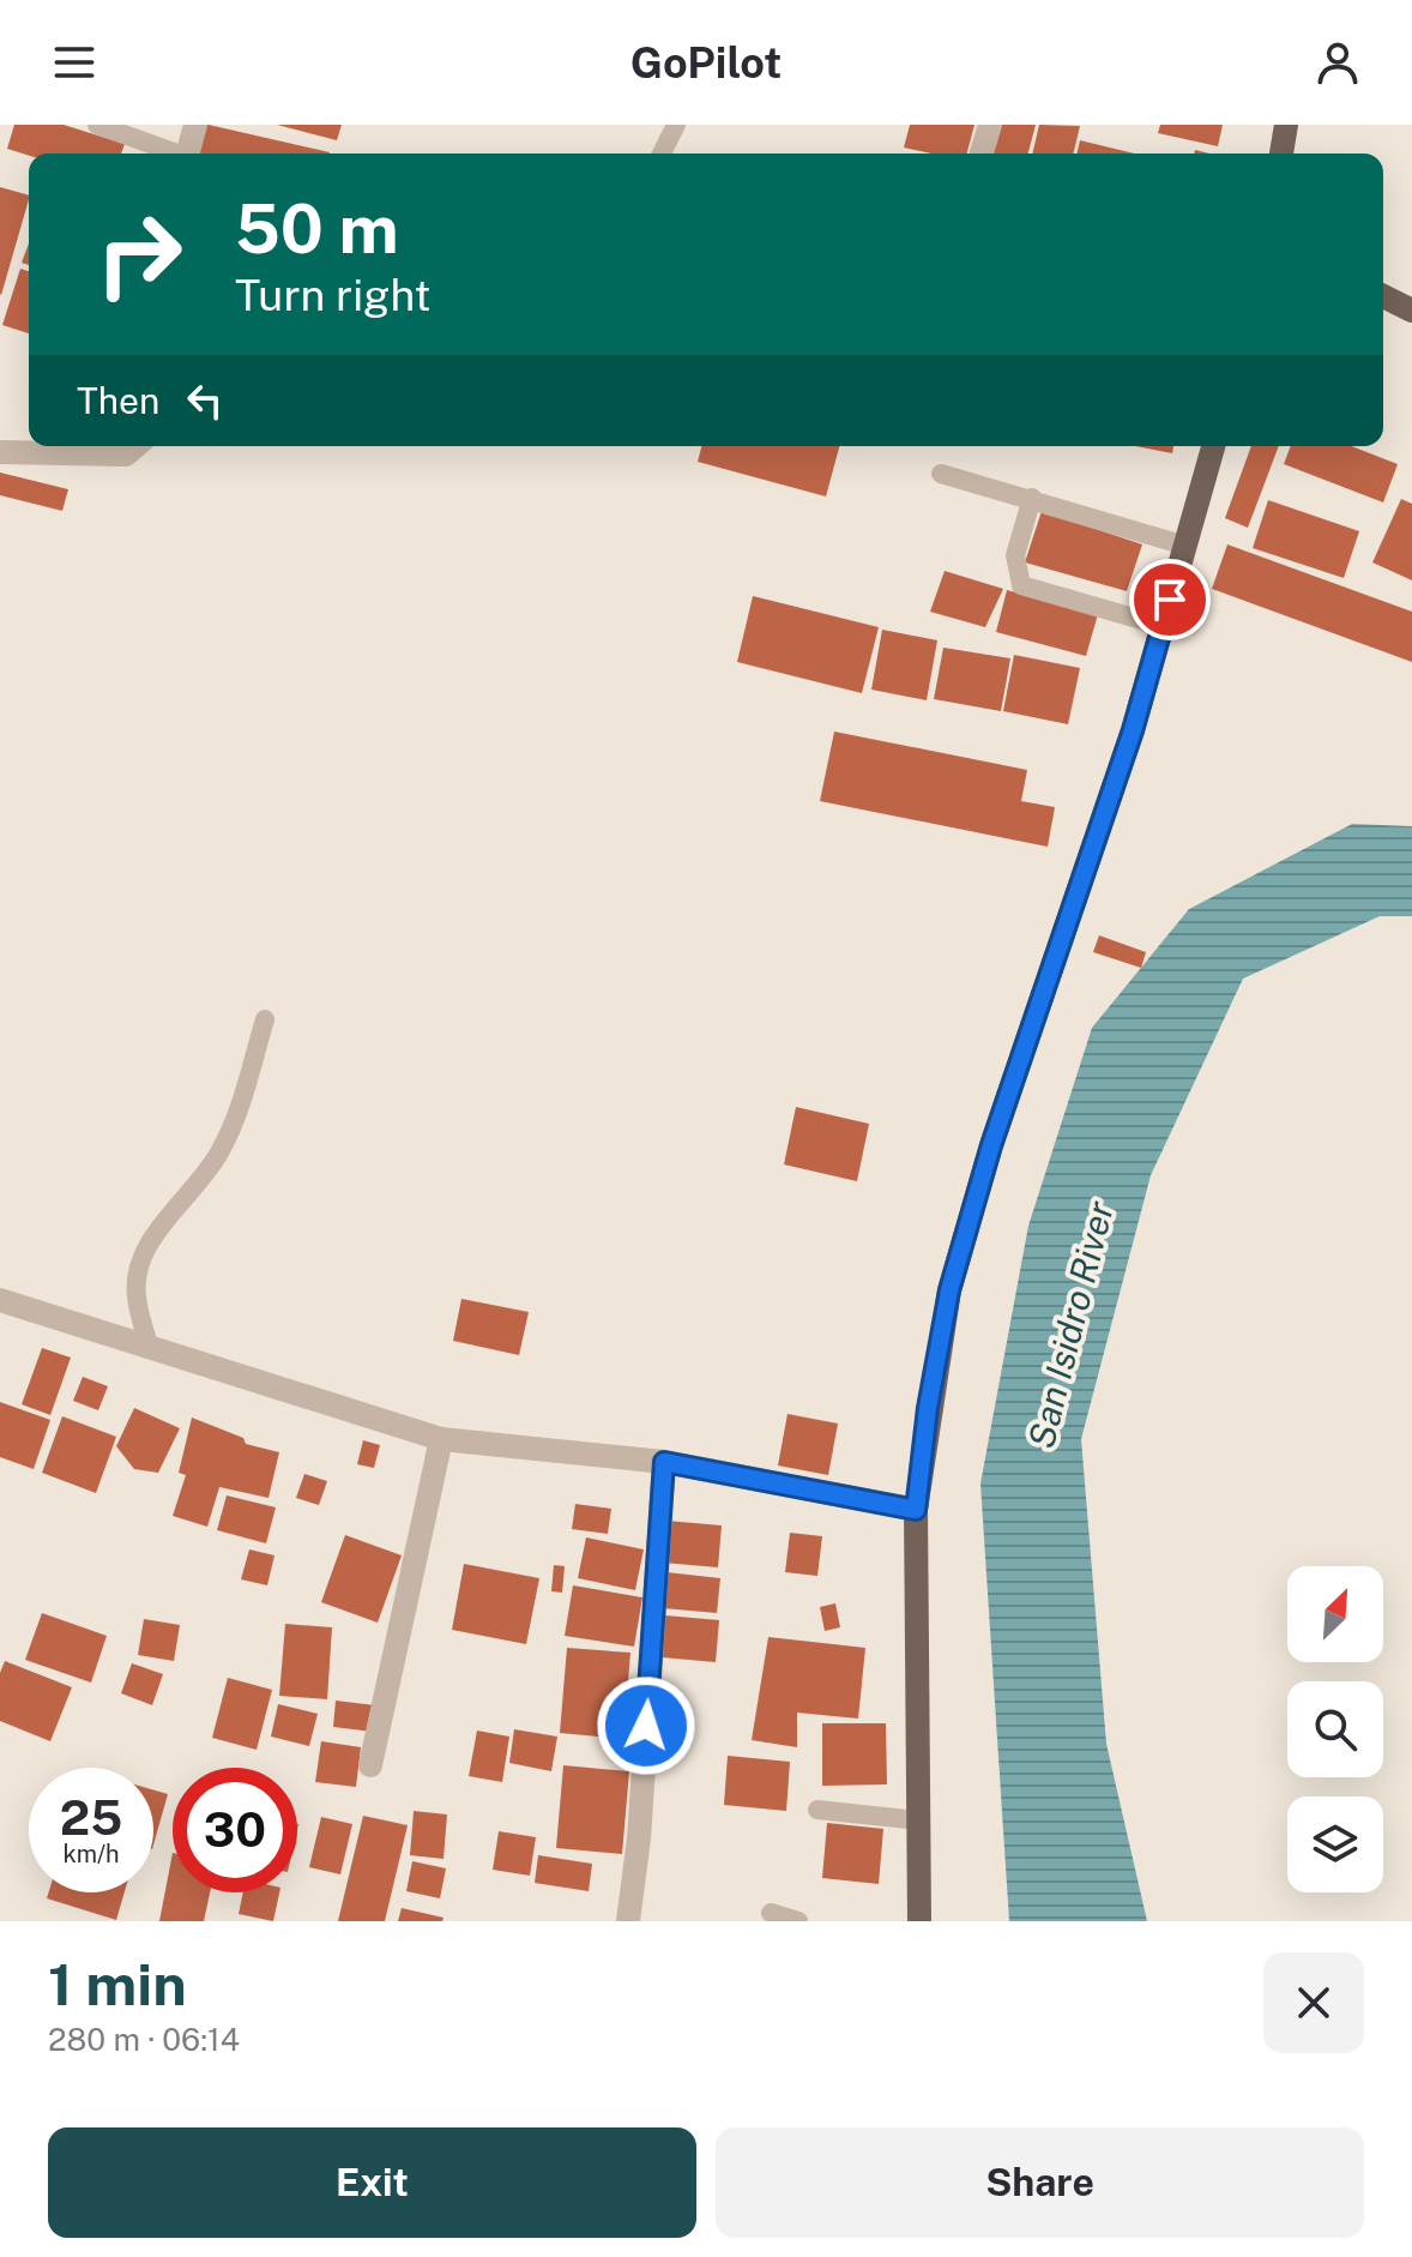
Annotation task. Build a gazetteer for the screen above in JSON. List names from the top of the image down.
{
  "water": ["San Isidro River"],
  "north": "top right",
  "page": {
    "header": "GoPilot",
    "turn": ["50 m", "Turn right"],
    "then": "Then",
    "speed": "25 km/h",
    "limit": "30",
    "heading": ["1 min", "280 m · 06:14"],
    "buttons": ["Exit", "Share"]
  }
}
